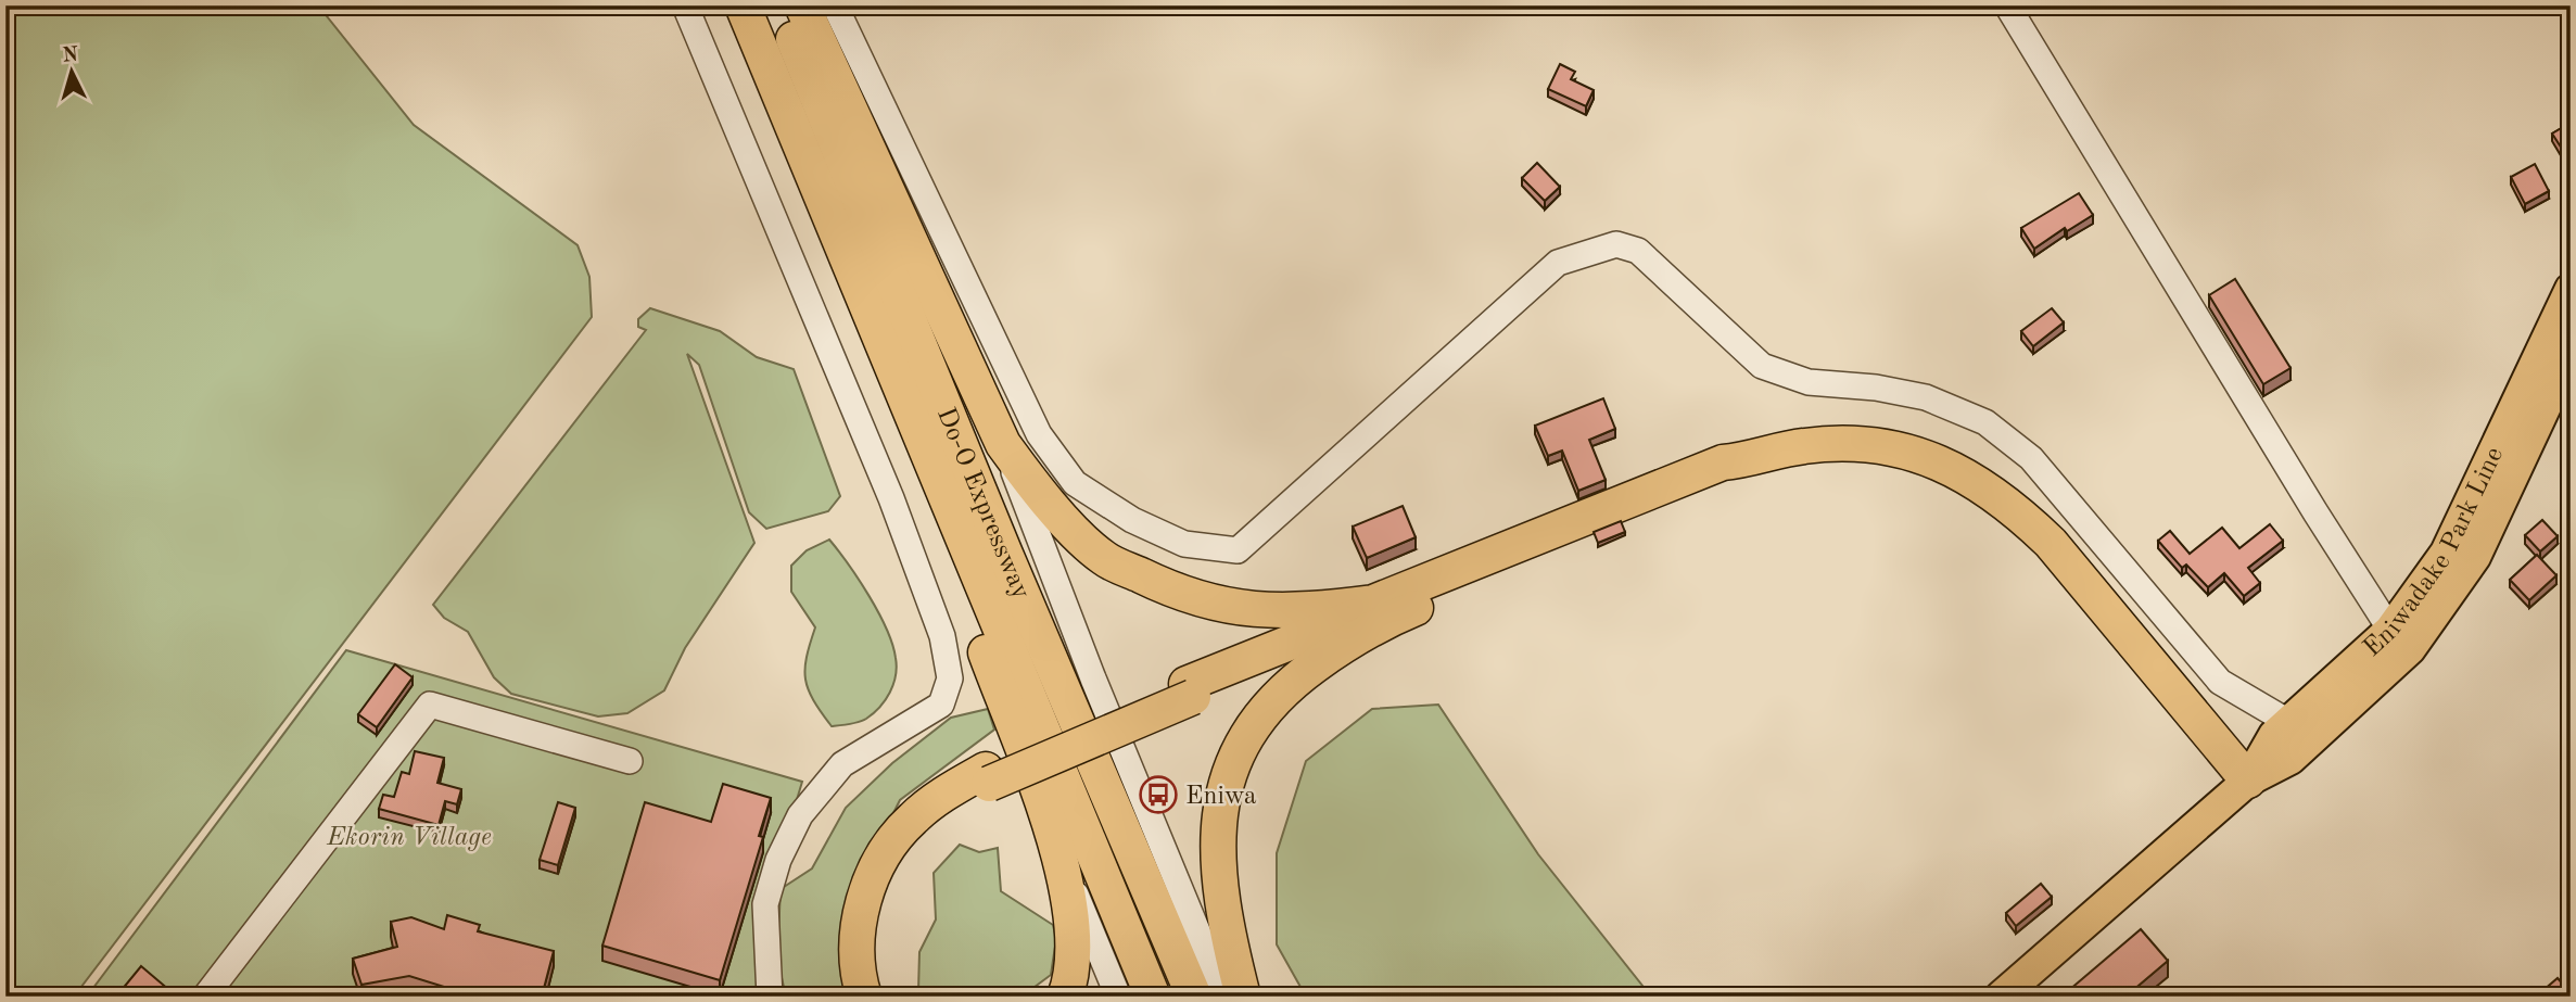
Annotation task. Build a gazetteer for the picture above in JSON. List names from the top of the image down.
{
  "streets": {
    "highway": ["Do-O Expressway"],
    "main road": ["Eniwadake Park Line"]
  },
  "parks": ["Ekorin Village"],
  "places": {
    "bus stop": ["Eniwa"]
  },
  "north": "top"
}
